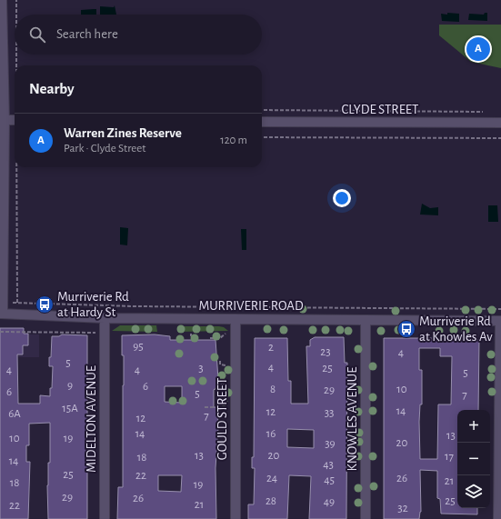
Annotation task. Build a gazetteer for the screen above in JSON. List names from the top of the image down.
{
  "streets": {
    "street": [
      "CLYDE STREET",
      "MURRIVERIE ROAD",
      "MIDELTON AVENUE",
      "GOULD STREET",
      "KNOWLES AVENUE"
    ]
  },
  "crossings": [
    ["MURRIVERIE ROAD", "MIDELTON AVENUE"],
    ["MURRIVERIE ROAD", "GOULD STREET"],
    ["MURRIVERIE ROAD", "KNOWLES AVENUE"]
  ],
  "places": {
    "bus stop": ["Murriverie Rd at Hardy St", "Murriverie Rd at Knowles Av"]
  },
  "house_numbers": [
    "95",
    "2",
    "23",
    "4",
    "5",
    "4",
    "3",
    "25",
    "4",
    "4",
    "5",
    "9",
    "6",
    "8",
    "10",
    "29",
    "6",
    "5",
    "7",
    "15A",
    "14",
    "12",
    "33",
    "6A",
    "7",
    "12",
    "14",
    "16",
    "13",
    "10",
    "19",
    "20",
    "39",
    "13",
    "20",
    "17",
    "18",
    "14",
    "43",
    "25",
    "22",
    "24",
    "26",
    "45",
    "21",
    "18",
    "19",
    "29",
    "26",
    "28",
    "25",
    "49",
    "21",
    "22",
    "32"
  ],
  "page": {
    "search": "Search here",
    "pins": "A",
    "heading": "Nearby",
    "list": [
      {
        "mark": "A",
        "name": "Warren Zines Reserve",
        "note": "Park · Clyde Street",
        "value": "120 m"
      }
    ],
    "map_buttons": ["+", "−"]
  }
}
